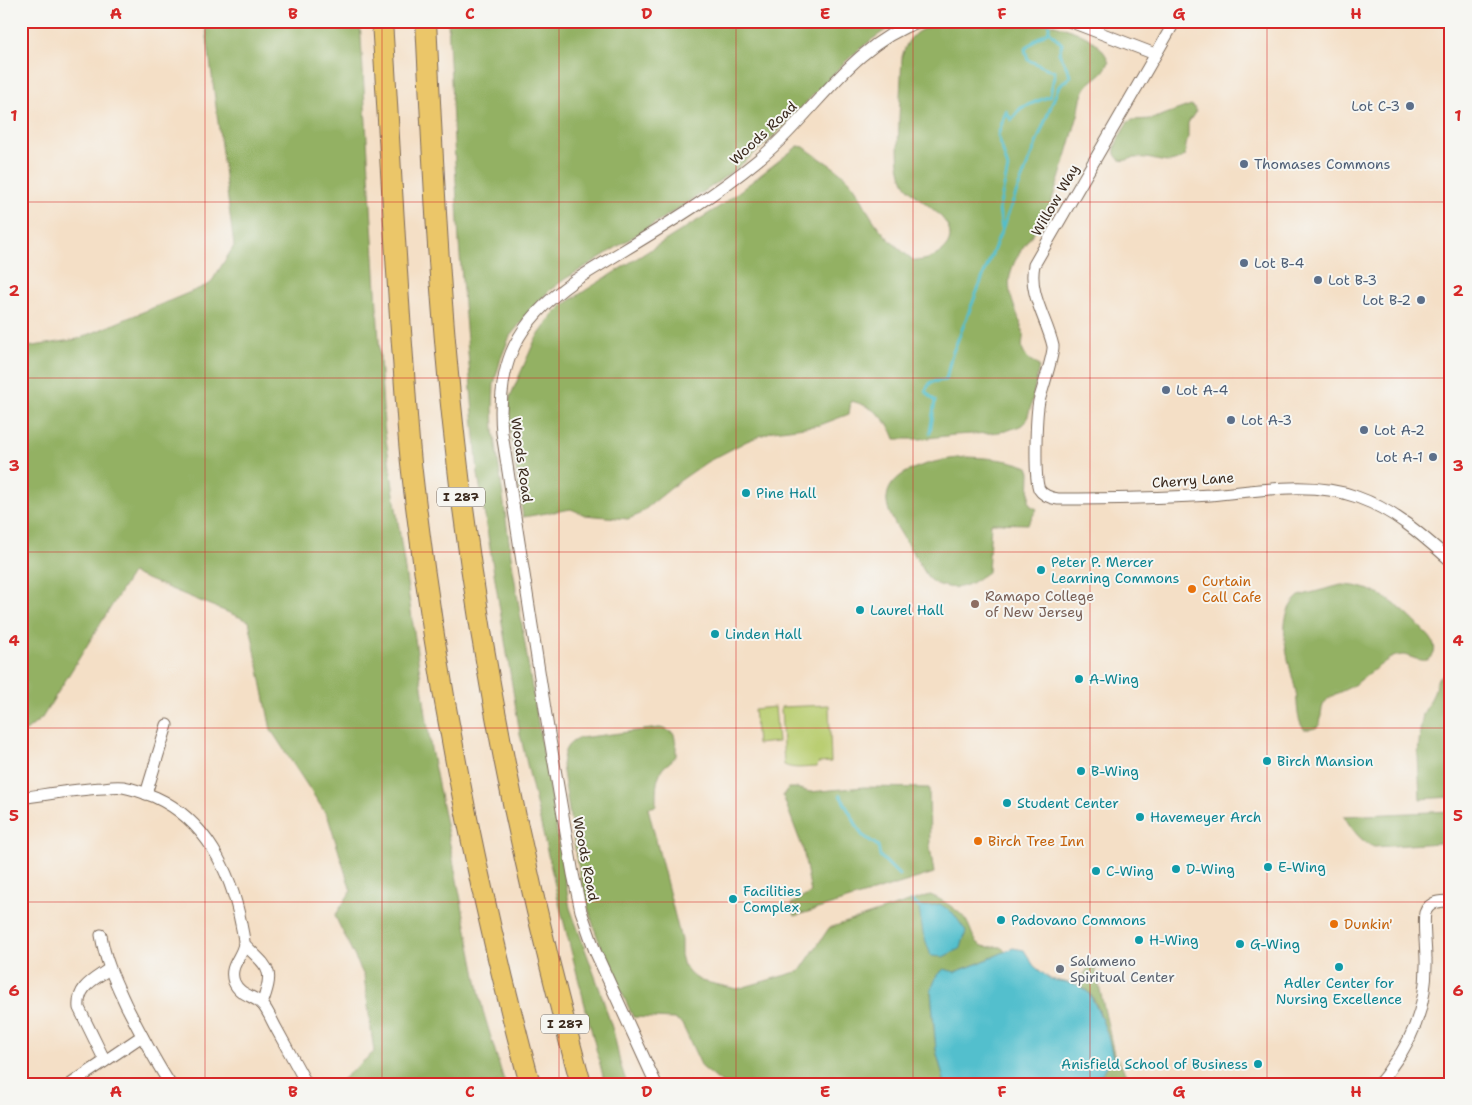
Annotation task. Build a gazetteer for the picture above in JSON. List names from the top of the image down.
{
  "streets": {
    "highway": ["I 287"],
    "street": ["Woods Road", "Willow Way", "Cherry Lane"]
  },
  "crossings": [
    ["Willow Way", "Cherry Lane"]
  ],
  "places": [
    "Lot C-3",
    "Thomases Commons",
    "Lot B-4",
    "Lot B-3",
    "Lot B-2",
    "Lot A-4",
    "Lot A-3",
    "Lot A-2",
    "Lot A-1",
    "Pine Hall",
    "Peter P. Mercer Learning Commons",
    "Curtain Call Cafe",
    "Ramapo College of New Jersey",
    "Laurel Hall",
    "Linden Hall",
    "A-Wing",
    "Birch Mansion",
    "B-Wing",
    "Student Center",
    "Havemeyer Arch",
    "Birch Tree Inn",
    "E-Wing",
    "D-Wing",
    "C-Wing",
    "Facilities Complex",
    "Padovano Commons",
    "Dunkin'",
    "H-Wing",
    "G-Wing",
    "Adler Center for Nursing Excellence",
    "Salameno Spiritual Center",
    "Anisfield School of Business"
  ],
  "grid": {
    "columns": [
      "A",
      "B",
      "C",
      "D",
      "E",
      "F",
      "G",
      "H"
    ],
    "rows": [
      "1",
      "2",
      "3",
      "4",
      "5",
      "6"
    ]
  }
}
